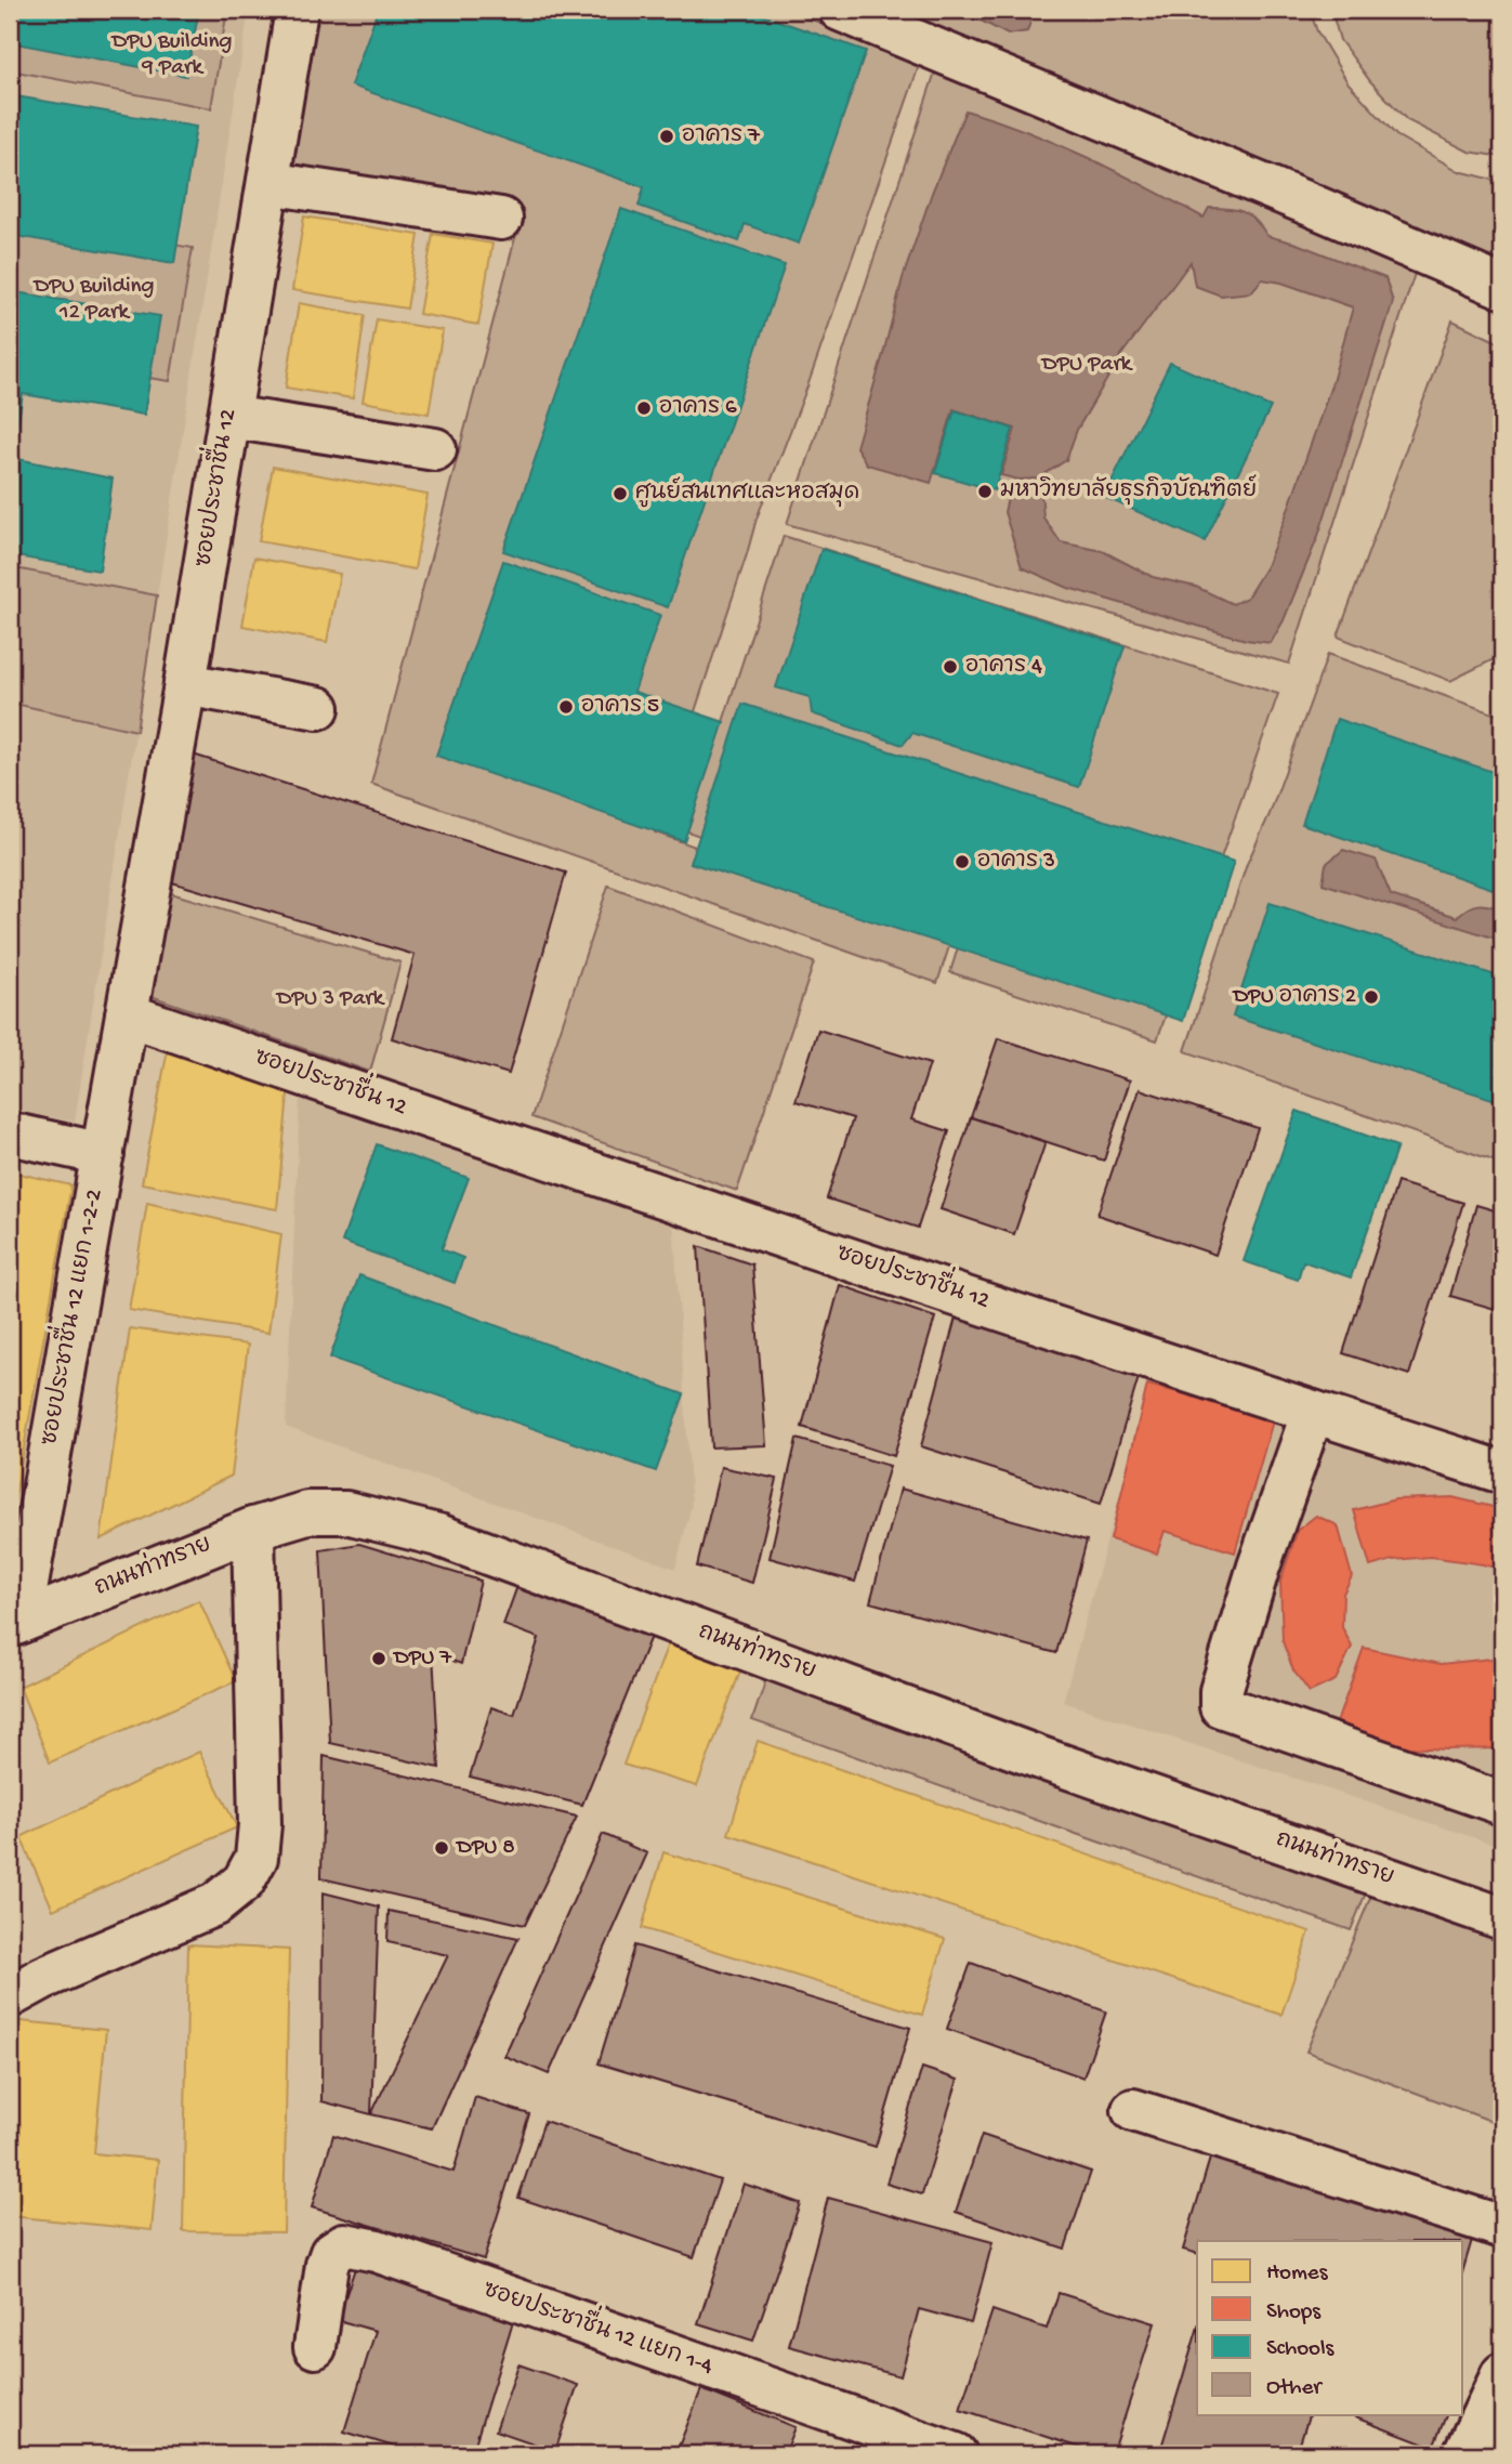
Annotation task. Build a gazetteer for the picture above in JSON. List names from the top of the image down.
{
  "streets": {
    "street": [
      "ซอยประชาชื่น 12",
      "ซอยประชาชื่น 12 แยก 1-2-2",
      "ถนนท่าทราย",
      "ซอยประชาชื่น 12 แยก 1-4"
    ]
  },
  "crossings": [
    ["ซอยประชาชื่น 12", "ซอยประชาชื่น 12 แยก 1-2-2"],
    ["ซอยประชาชื่น 12 แยก 1-2-2", "ถนนท่าทราย"]
  ],
  "parks": [
    "DPU Building 9 Park",
    "DPU Building 12 Park",
    "DPU Park",
    "DPU 3 Park"
  ],
  "places": [
    "อาคาร 7",
    "อาคาร 6",
    "มหาวิทยาลัยธุรกิจบัณฑิตย์",
    "ศูนย์สนเทศและหอสมุด",
    "อาคาร 4",
    "อาคาร 5",
    "อาคาร 3",
    "DPU อาคาร 2",
    "DPU 7",
    "DPU 8"
  ],
  "legend": [
    "Homes",
    "Shops",
    "Schools",
    "Other"
  ]
}
